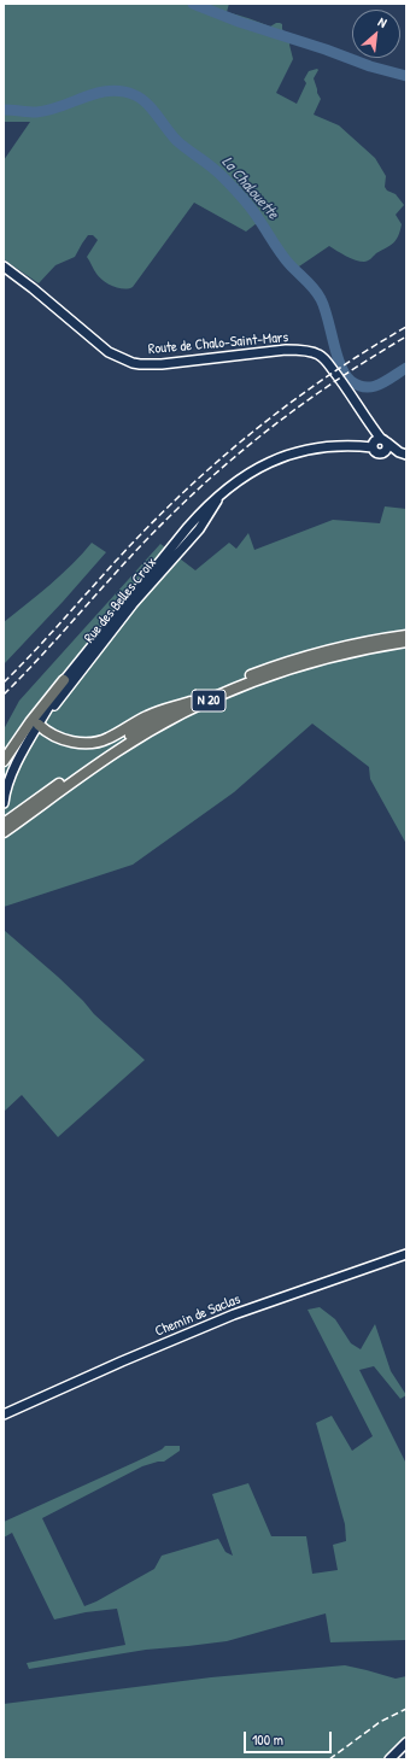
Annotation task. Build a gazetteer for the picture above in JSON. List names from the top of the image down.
{
  "streets": {
    "main road": [
      "Route de Chalo-Saint-Mars",
      "Rue des Belles Croix",
      "N 20",
      "Chemin de Saclas"
    ]
  },
  "crossings": [
    ["Route de Chalo-Saint-Mars", "Rue des Belles Croix"]
  ],
  "water": ["La Chalouette"],
  "scale_bar": "100 m",
  "north": "top right"
}
